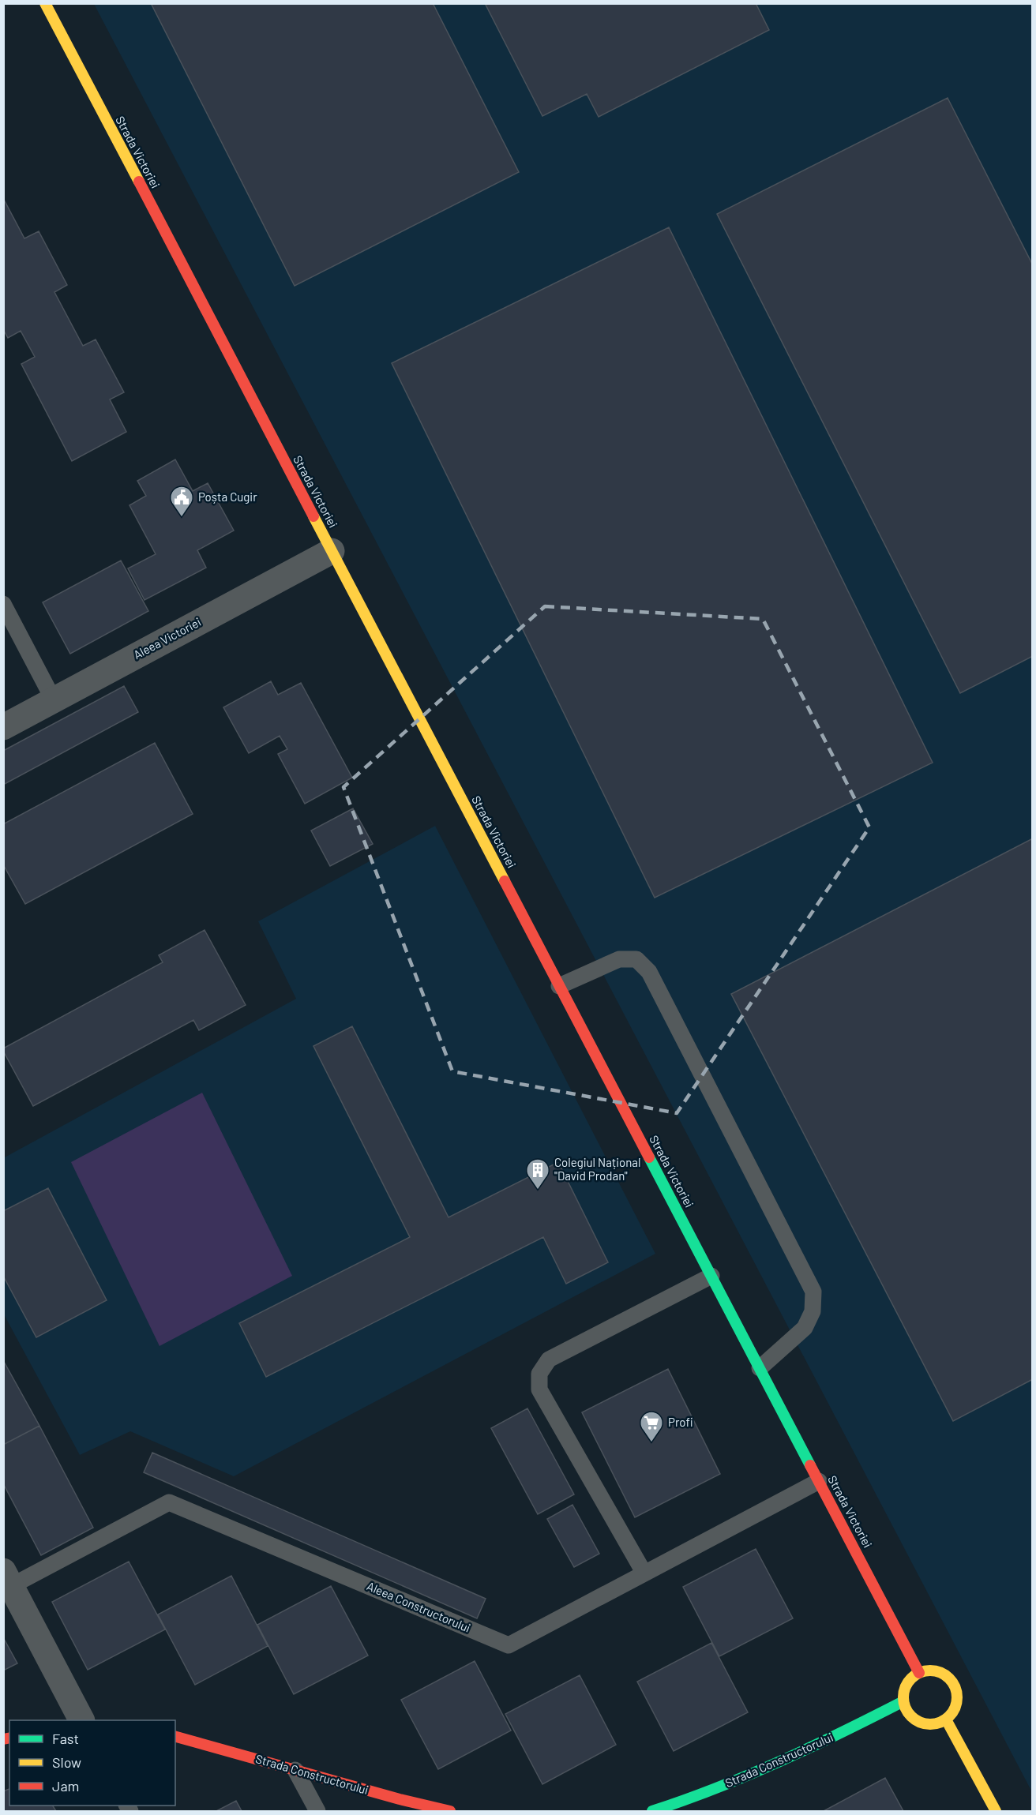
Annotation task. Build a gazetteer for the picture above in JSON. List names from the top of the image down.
{
  "streets": {
    "main road": ["Strada Victoriei", "Strada Constructorului"],
    "street": ["Aleea Victoriei", "Aleea Constructorului"]
  },
  "crossings": [
    ["Strada Victoriei", "Aleea Victoriei"],
    ["Strada Victoriei", "Aleea Constructorului"],
    ["Strada Victoriei", "Strada Constructorului"]
  ],
  "places": {
    "public building": ["Poșta Cugir"],
    "building": ["Colegiul Național \"David Prodan\""],
    "supermarket": ["Profi"]
  },
  "legend": ["Fast", "Slow", "Jam"]
}
